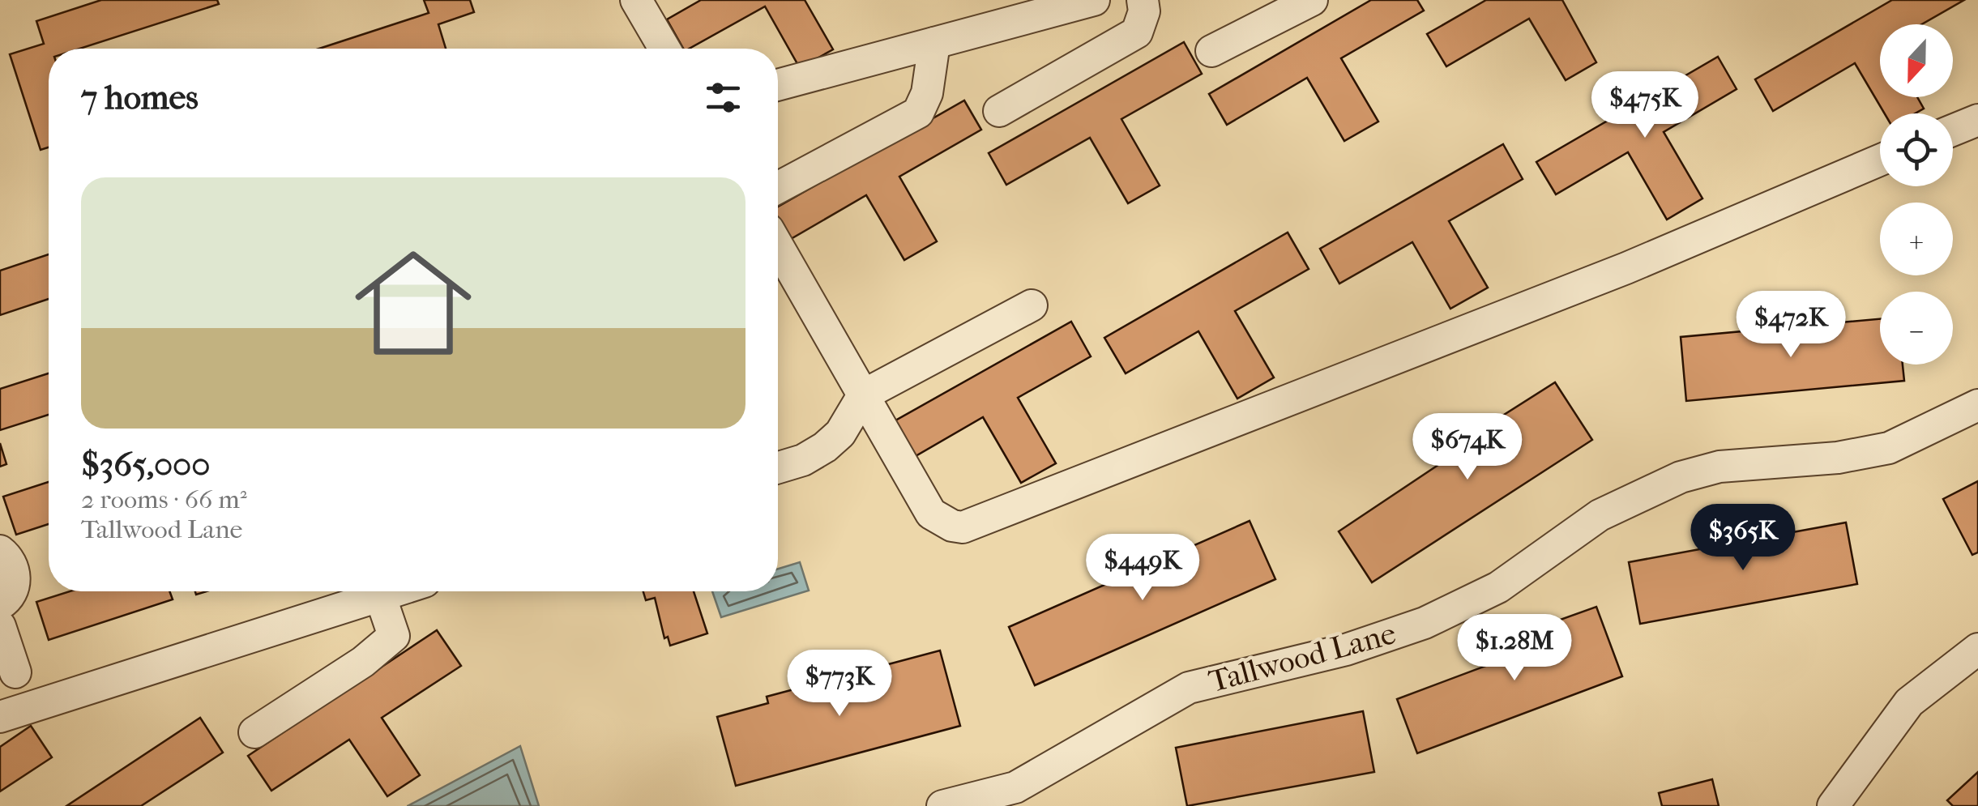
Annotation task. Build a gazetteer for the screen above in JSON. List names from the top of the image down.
{
  "streets": {
    "street": ["Tallwood Lane"]
  },
  "north": "bottom",
  "page": {
    "map_buttons": ["+", "−"],
    "heading": "7 homes",
    "price": [
      "$475K",
      "$472K",
      "$674K",
      "$365K",
      "$449K",
      "$1.28M",
      "$773K"
    ],
    "list": [
      {
        "name": "$365,000",
        "note": "2 rooms · 66 m² · Tallwood Lane"
      }
    ]
  }
}
